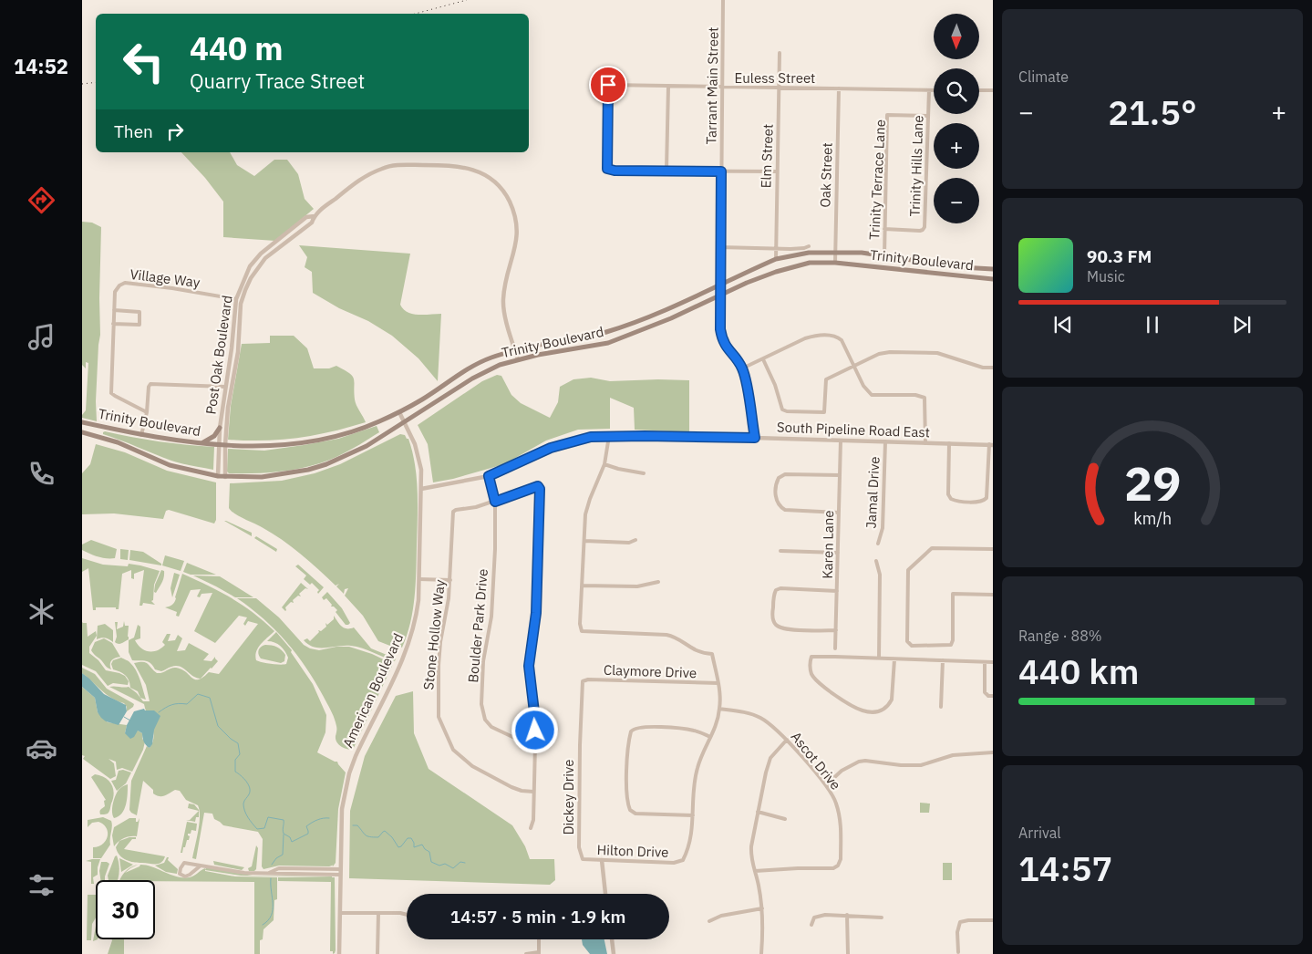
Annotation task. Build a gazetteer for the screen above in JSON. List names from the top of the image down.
{
  "streets": {
    "main road": ["Trinity Boulevard"],
    "street": [
      "Euless Street",
      "Tarrant Main Street",
      "Elm Street",
      "Trinity Hills Lane",
      "Oak Street",
      "Trinity Terrace Lane",
      "Village Way",
      "Post Oak Boulevard",
      "South Pipeline Road East",
      "Jamal Drive",
      "Karen Lane",
      "Boulder Park Drive",
      "Stone Hollow Way",
      "Claymore Drive",
      "American Boulevard",
      "Ascot Drive",
      "Dickey Drive",
      "Hilton Drive"
    ]
  },
  "crossings": [
    ["Euless Street", "Tarrant Main Street"],
    ["Euless Street", "Elm Street"],
    ["Euless Street", "Trinity Hills Lane"],
    ["Euless Street", "Oak Street"],
    ["Tarrant Main Street", "Trinity Boulevard"],
    ["Tarrant Main Street", "South Pipeline Road East"],
    ["Elm Street", "Trinity Boulevard"],
    ["Trinity Hills Lane", "Trinity Terrace Lane"],
    ["Oak Street", "Trinity Boulevard"],
    ["Trinity Terrace Lane", "Trinity Boulevard"],
    ["Trinity Boulevard", "Post Oak Boulevard"],
    ["Trinity Boulevard", "American Boulevard"],
    ["Village Way", "Post Oak Boulevard"],
    ["South Pipeline Road East", "Jamal Drive"],
    ["South Pipeline Road East", "Karen Lane"],
    ["South Pipeline Road East", "Boulder Park Drive"],
    ["South Pipeline Road East", "American Boulevard"],
    ["Boulder Park Drive", "Stone Hollow Way"],
    ["Claymore Drive", "Dickey Drive"],
    ["Dickey Drive", "Hilton Drive"]
  ],
  "north": "bottom",
  "page": {
    "tabs": "14:52",
    "tile": [
      "Climate",
      ["Range · 88%", "440 km"],
      ["Arrival", "14:57"]
    ],
    "map_buttons": ["+", "−"],
    "turn": ["440 m", "Quarry Trace Street"],
    "heat": ["−", "21.5°", "+"],
    "then": "Then",
    "song": ["90.3 FM", "Music"],
    "limit": "30",
    "trip": "14:57 · 5 min · 1.9 km",
    "gauge": ["29", "km/h"]
  }
}
